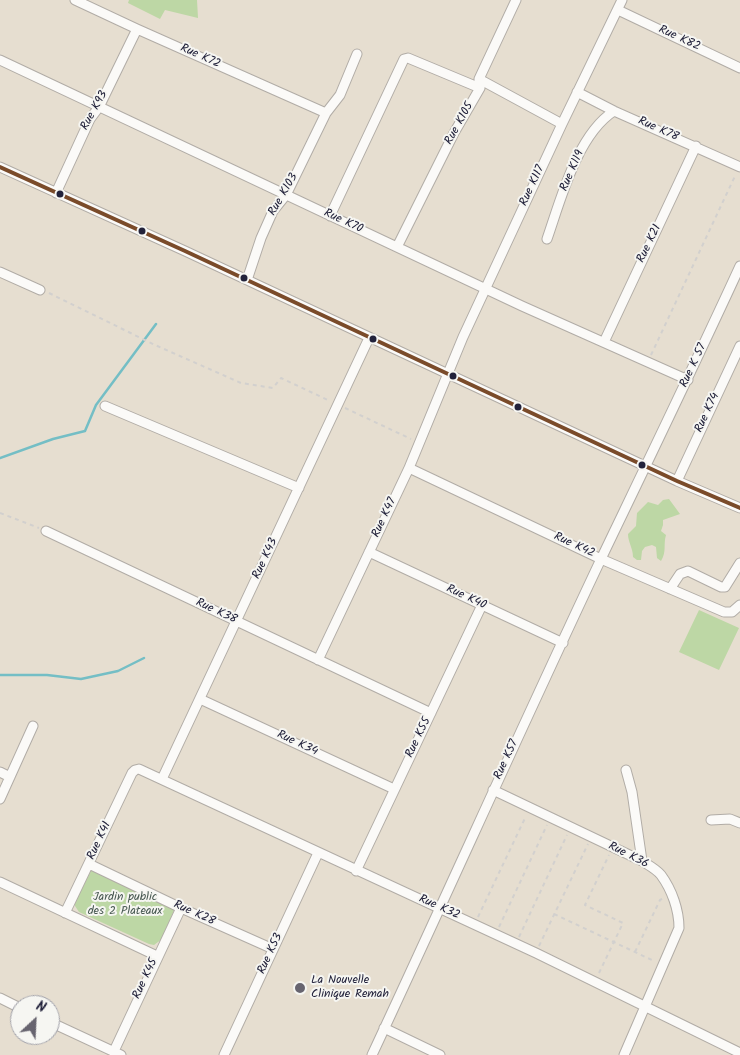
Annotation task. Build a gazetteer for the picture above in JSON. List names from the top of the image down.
{
  "streets": {
    "street": [
      "Rue K82",
      "Rue K72",
      "Rue K93",
      "Rue K105",
      "Rue K78",
      "Rue K119",
      "Rue K117",
      "Rue K103",
      "Rue K70",
      "Rue K21",
      "Rue K 57",
      "Rue K74",
      "Rue K47",
      "Rue K42",
      "Rue K43",
      "Rue K40",
      "Rue K38",
      "Rue K55",
      "Rue K34",
      "Rue K57",
      "Rue K41",
      "Rue K36",
      "Rue K32",
      "Rue K28",
      "Rue K53",
      "Rue K45"
    ]
  },
  "crossings": [
    ["Rue K82", "Rue K117"],
    ["Rue K72", "Rue K93"],
    ["Rue K72", "Rue K103"],
    ["Rue K93", "Rue K70"],
    ["Rue K105", "Rue K70"],
    ["Rue K78", "Rue K119"],
    ["Rue K78", "Rue K117"],
    ["Rue K78", "Rue K21"],
    ["Rue K117", "Rue K70"],
    ["Rue K117", "Rue K47"],
    ["Rue K103", "Rue K70"],
    ["Rue K70", "Rue K21"],
    ["Rue K70", "Rue K 57"],
    ["Rue K 57", "Rue K57"],
    ["Rue K47", "Rue K42"],
    ["Rue K47", "Rue K40"],
    ["Rue K47", "Rue K38"],
    ["Rue K42", "Rue K57"],
    ["Rue K43", "Rue K38"],
    ["Rue K43", "Rue K34"],
    ["Rue K43", "Rue K32"],
    ["Rue K40", "Rue K55"],
    ["Rue K40", "Rue K57"],
    ["Rue K38", "Rue K55"],
    ["Rue K55", "Rue K34"],
    ["Rue K55", "Rue K32"],
    ["Rue K57", "Rue K36"],
    ["Rue K57", "Rue K32"],
    ["Rue K41", "Rue K32"],
    ["Rue K41", "Rue K28"],
    ["Rue K36", "Rue K32"],
    ["Rue K32", "Rue K53"],
    ["Rue K28", "Rue K53"],
    ["Rue K28", "Rue K45"]
  ],
  "parks": ["Jardin public des 2 Plateaux"],
  "places": ["La Nouvelle Clinique Remah"],
  "north": "top right"
}
